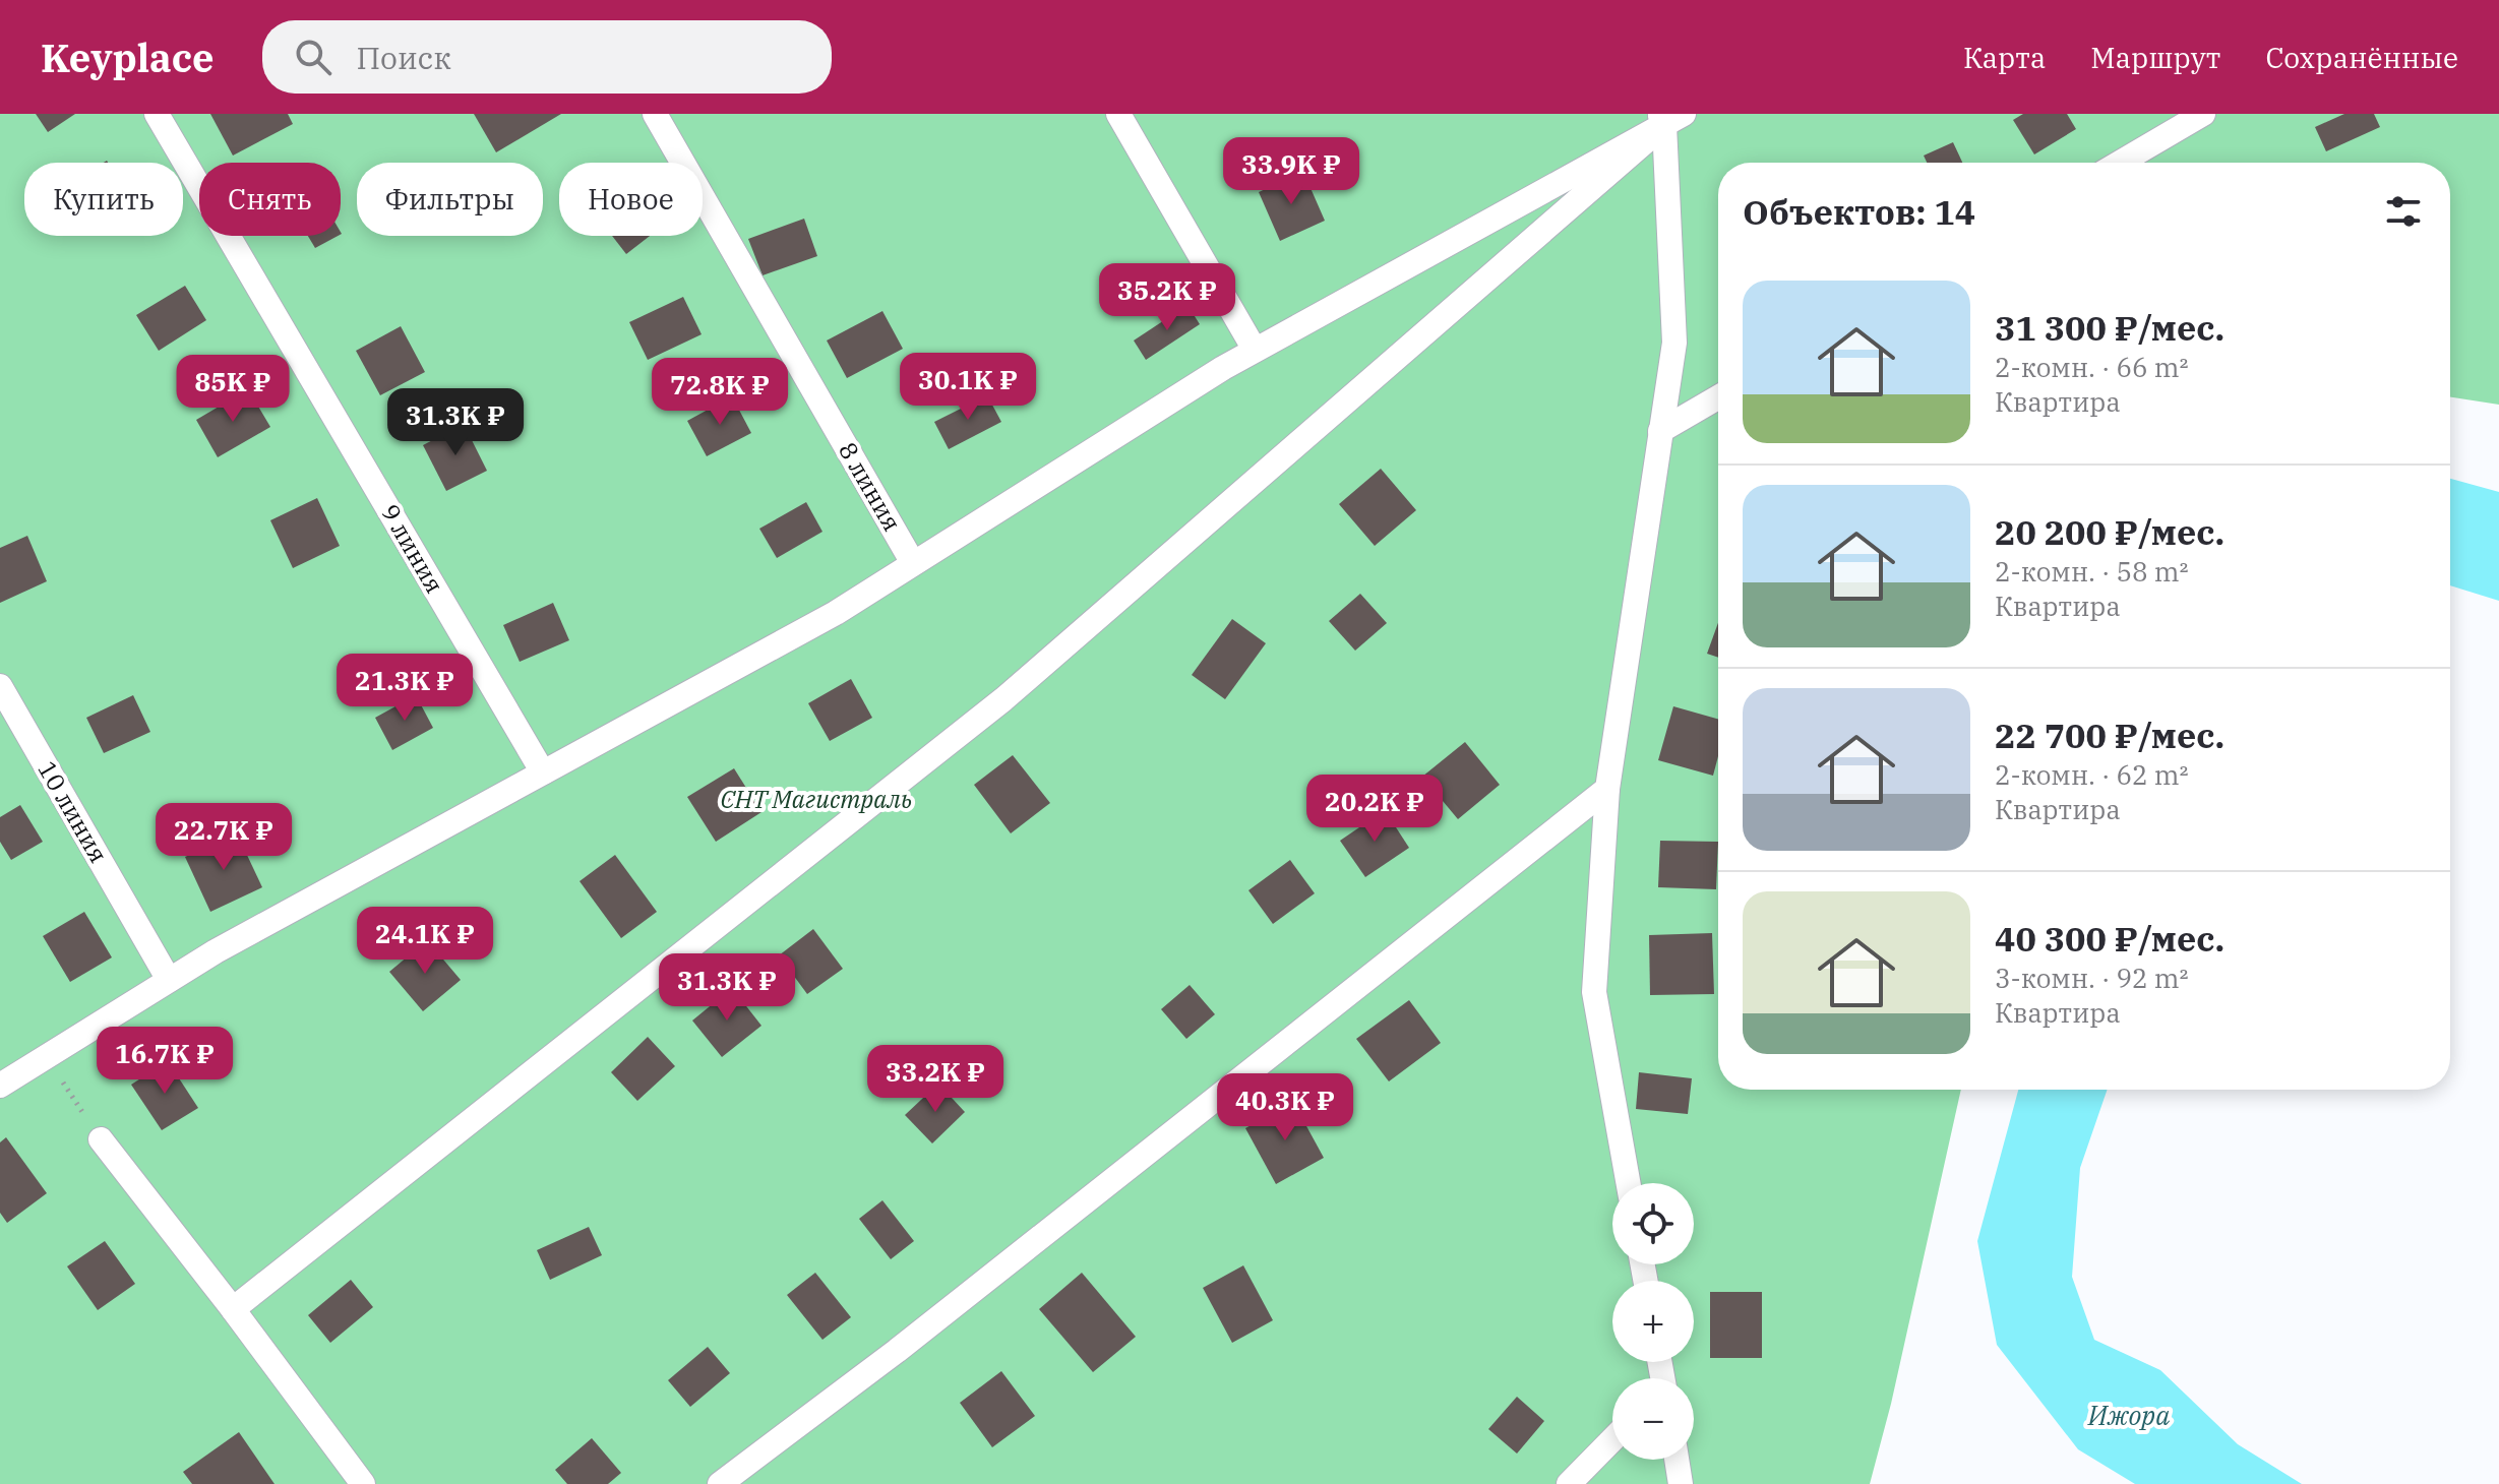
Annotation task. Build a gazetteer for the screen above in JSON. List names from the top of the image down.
{
  "streets": {
    "lane": ["8 линия", "9 линия", "10 линия"]
  },
  "water": ["Ижора"],
  "parks": ["СНТ Магистраль"],
  "page": {
    "header": "Keyplace",
    "search": "Поиск",
    "nav": ["Карта", "Маршрут", "Сохранённые"],
    "price": [
      "33.9K ₽",
      "35.2K ₽",
      "30.1K ₽",
      "85K ₽",
      "72.8K ₽",
      "31.3K ₽",
      "21.3K ₽",
      "20.2K ₽",
      "22.7K ₽",
      "24.1K ₽",
      "31.3K ₽",
      "16.7K ₽",
      "33.2K ₽",
      "40.3K ₽"
    ],
    "chip": [
      "Купить",
      "Снять",
      "Фильтры",
      "Новое"
    ],
    "heading": "Объектов: 14",
    "list": [
      {
        "name": "31 300 ₽/мес.",
        "note": "2-комн. · 66 m² · Квартира"
      },
      {
        "name": "20 200 ₽/мес.",
        "note": "2-комн. · 58 m² · Квартира"
      },
      {
        "name": "22 700 ₽/мес.",
        "note": "2-комн. · 62 m² · Квартира"
      },
      {
        "name": "40 300 ₽/мес.",
        "note": "3-комн. · 92 m² · Квартира"
      }
    ],
    "map_buttons": ["+", "−"]
  }
}
